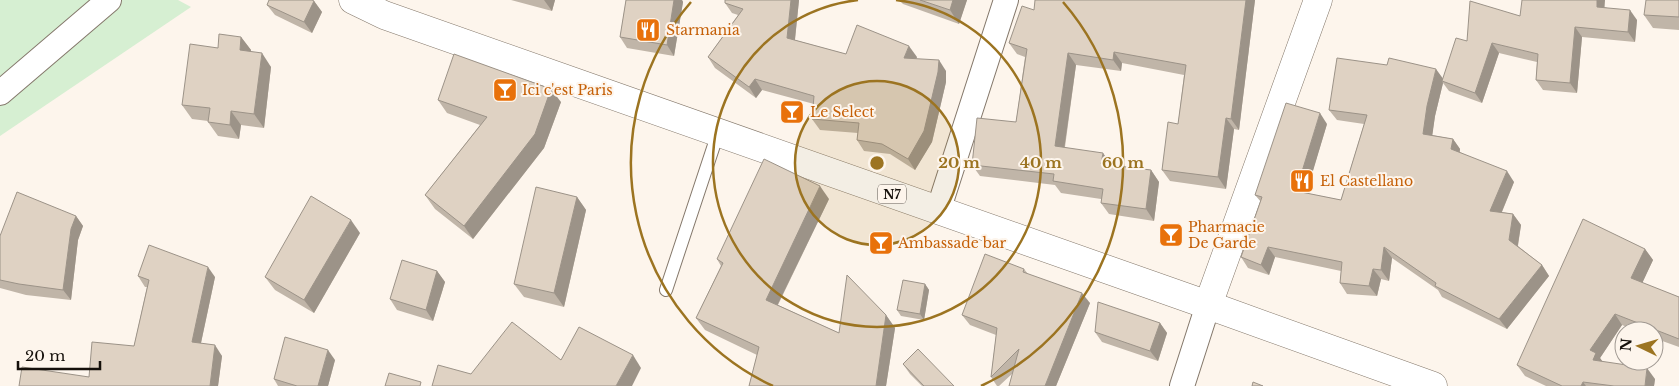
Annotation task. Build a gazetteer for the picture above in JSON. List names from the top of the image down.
{
  "streets": {
    "main road": ["N7"]
  },
  "places": {
    "restaurant": ["Starmania", "El Castellano"],
    "bar": [
      "Ici c'est Paris",
      "Le Select",
      "Pharmacie De Garde",
      "Ambassade bar"
    ]
  },
  "scale_bar": "20 m",
  "north": "left",
  "rings": ["20 m", "40 m", "60 m"]
}
